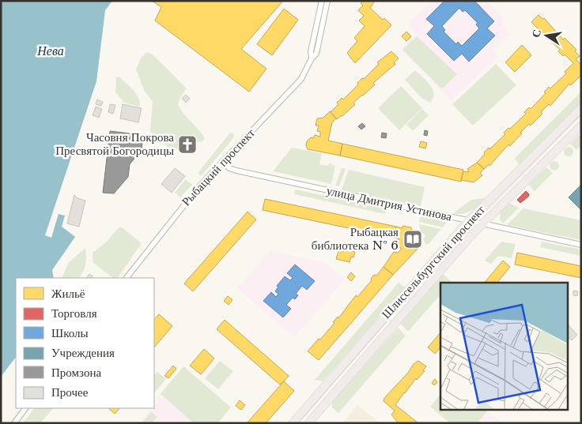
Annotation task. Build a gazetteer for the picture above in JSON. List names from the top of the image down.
{
  "streets": {
    "main road": ["Шлиссельбургский проспект"],
    "street": ["Рыбацкий проспект", "улица Дмитрия Устинова"]
  },
  "crossings": [
    ["Рыбацкий проспект", "улица Дмитрия Устинова"],
    ["улица Дмитрия Устинова", "Шлиссельбургский проспект"]
  ],
  "water": ["Нева"],
  "places": {
    "church": ["Часовня Покрова Пресвятой Богородицы"],
    "library": ["Рыбацкая библиотека № 6"]
  },
  "legend": [
    "Жильё",
    "Торговля",
    "Школы",
    "Учреждения",
    "Промзона",
    "Прочее"
  ],
  "north": "left"
}
